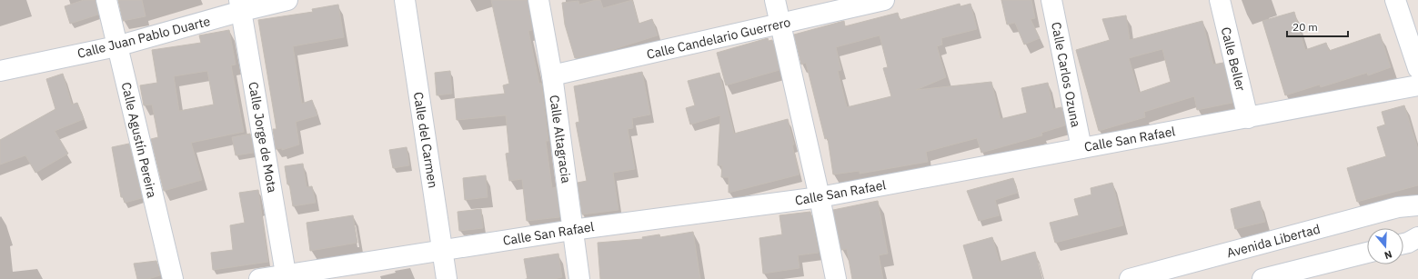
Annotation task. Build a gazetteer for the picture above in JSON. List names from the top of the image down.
{
  "streets": {
    "street": [
      "Calle Juan Pablo Duarte",
      "Calle Candelario Guerrero",
      "Calle Beller",
      "Calle Carlos Ozuna",
      "Calle Jorge de Mota",
      "Calle Altagracia",
      "Calle San Rafael",
      "Calle Agustín Pereira",
      "Calle del Carmen",
      "Avenida Libertad"
    ]
  },
  "crossings": [
    ["Calle Juan Pablo Duarte", "Calle Jorge de Mota"],
    ["Calle Juan Pablo Duarte", "Calle Agustín Pereira"],
    ["Calle Candelario Guerrero", "Calle Altagracia"],
    ["Calle Beller", "Calle San Rafael"],
    ["Calle Carlos Ozuna", "Calle San Rafael"],
    ["Calle Jorge de Mota", "Calle San Rafael"],
    ["Calle Altagracia", "Calle San Rafael"],
    ["Calle San Rafael", "Calle del Carmen"]
  ],
  "scale_bar": "20 m",
  "north": "bottom"
}
